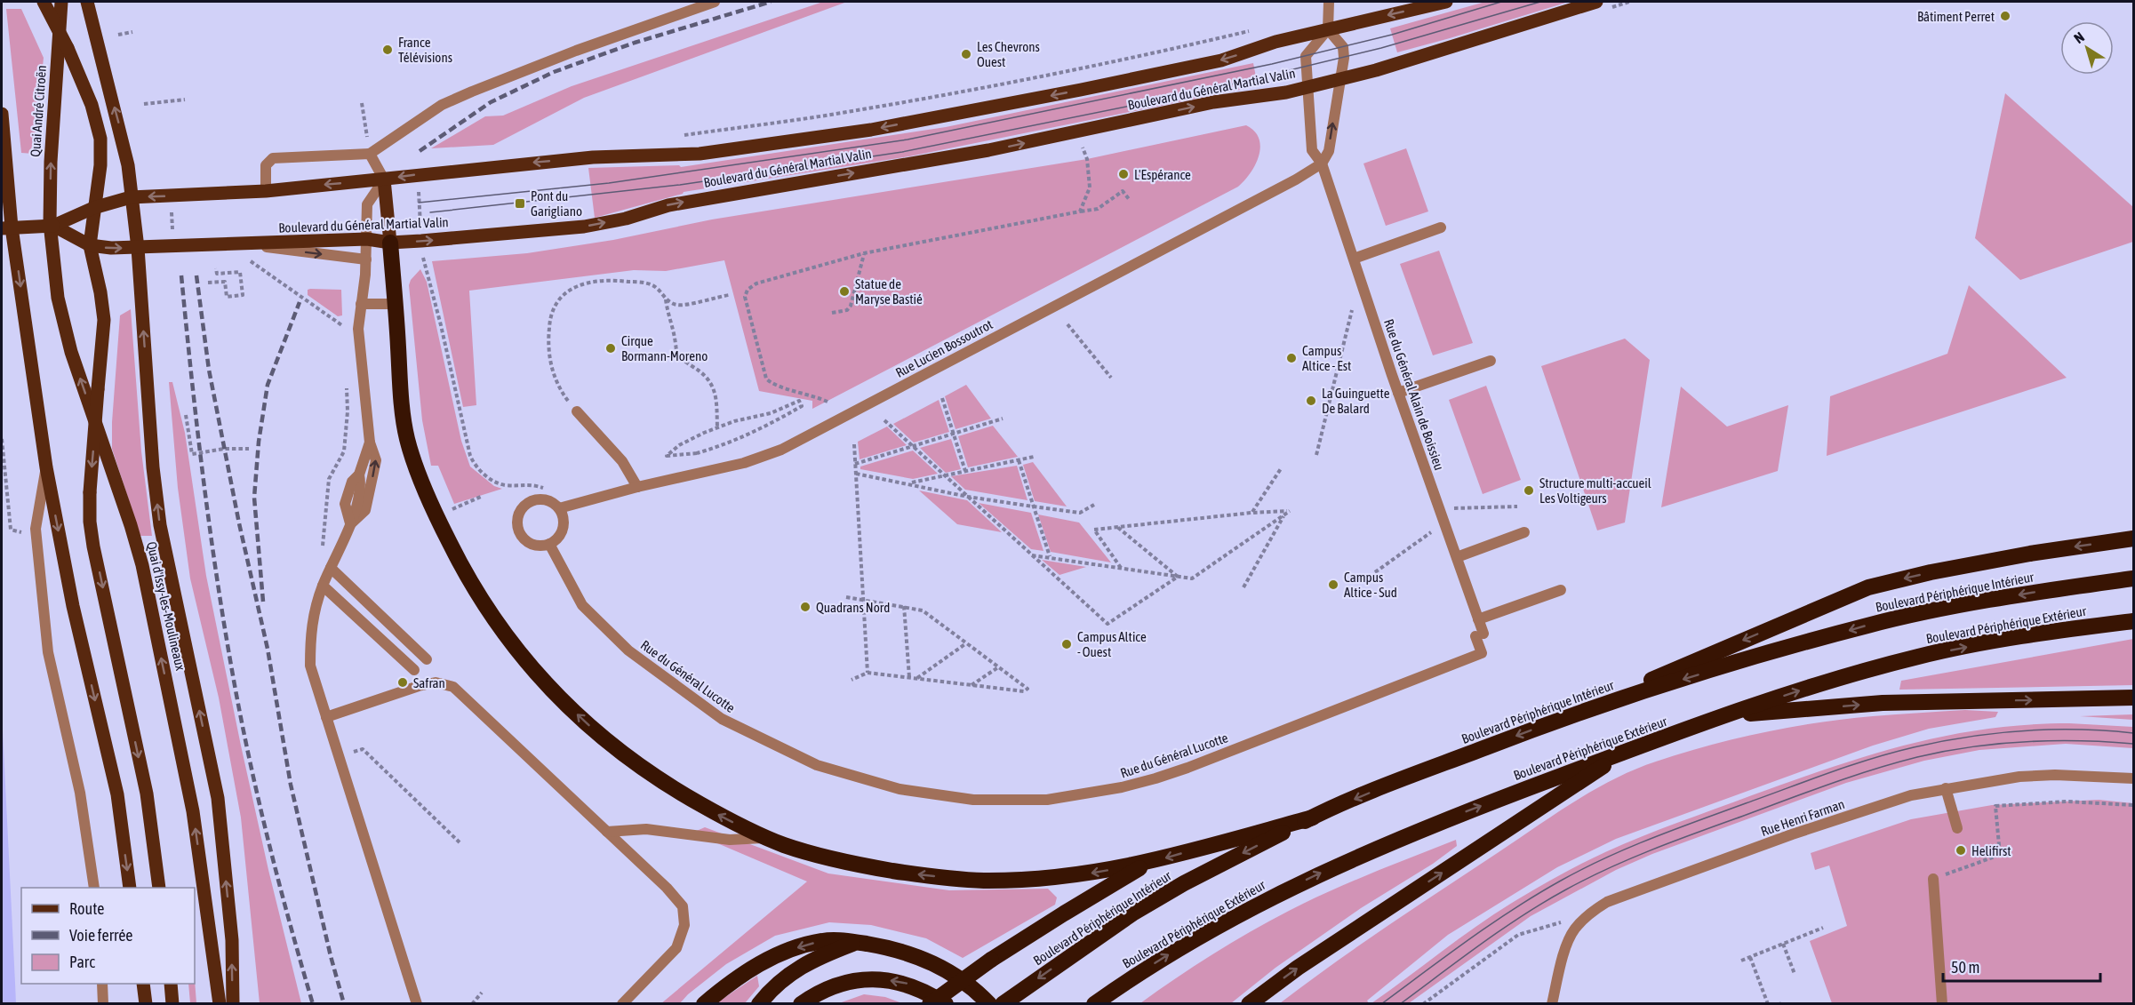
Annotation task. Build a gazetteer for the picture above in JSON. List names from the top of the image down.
{
  "streets": {
    "highway": ["Boulevard Périphérique Intérieur", "Boulevard Périphérique Extérieur"],
    "main road": ["Boulevard du Général Martial Valin", "Quai André Citroën", "Quai d'Issy-les-Moulineaux"],
    "street": [
      "Rue Lucien Bossoutrot",
      "Rue du Général Alain de Boissieu",
      "Rue du Général Lucotte",
      "Rue Henri Farman"
    ]
  },
  "crossings": [
    ["Boulevard du Général Martial Valin", "Quai André Citroën"],
    ["Boulevard du Général Martial Valin", "Rue du Général Alain de Boissieu"],
    ["Boulevard du Général Martial Valin", "Quai d'Issy-les-Moulineaux"],
    ["Quai André Citroën", "Quai d'Issy-les-Moulineaux"],
    ["Rue Lucien Bossoutrot", "Rue du Général Alain de Boissieu"],
    ["Rue Lucien Bossoutrot", "Rue du Général Lucotte"],
    ["Rue du Général Alain de Boissieu", "Rue du Général Lucotte"]
  ],
  "places": {
    "other": [
      "Bâtiment Perret",
      "France Télévisions",
      "Les Chevrons Ouest",
      "L'Espérance",
      "Statue de Maryse Bastié",
      "Cirque Bormann-Moreno",
      "Campus Altice - Est",
      "La Guinguette De Balard",
      "Structure multi-accueil Les Voltigeurs",
      "Campus Altice - Sud",
      "Quadrans Nord",
      "Campus Altice - Ouest",
      "Safran",
      "Helifirst"
    ],
    "transit": ["Pont du Garigliano"]
  },
  "legend": ["Route", "Voie ferrée", "Parc"],
  "scale_bar": "50 m",
  "north": "top left"
}
